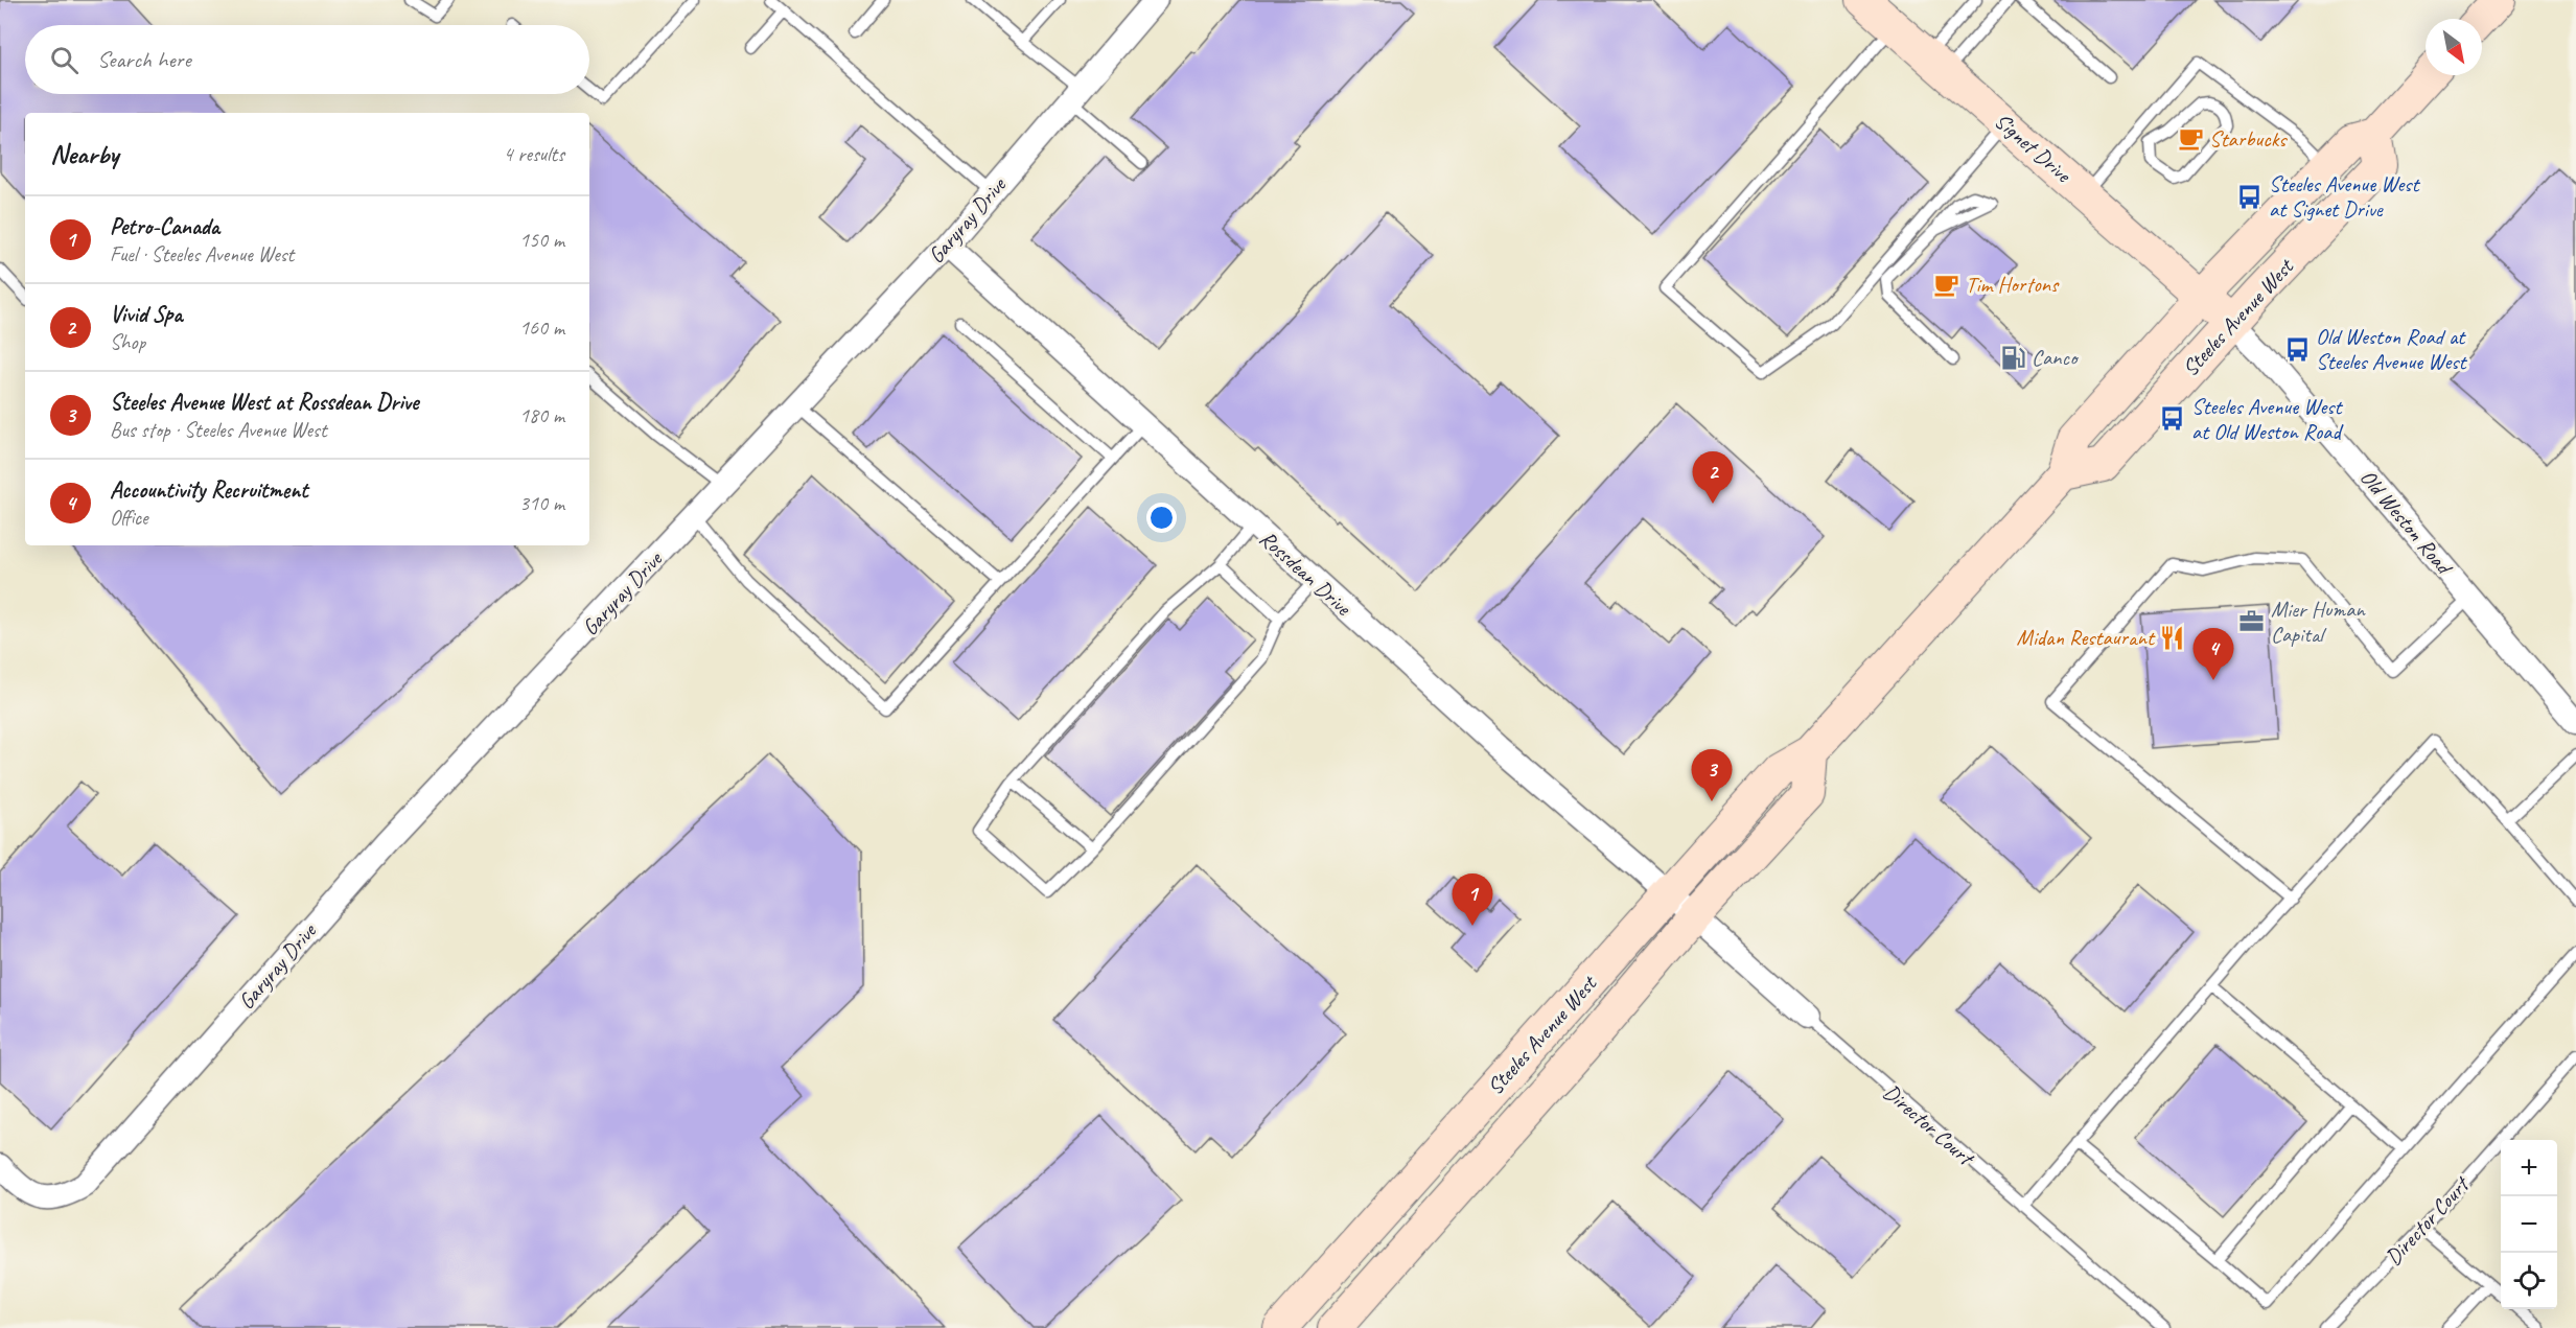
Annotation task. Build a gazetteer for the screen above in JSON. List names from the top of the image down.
{
  "streets": {
    "main road": ["Signet Drive", "Steeles Avenue West"],
    "street": [
      "Garyray Drive",
      "Old Weston Road",
      "Rossdean Drive",
      "Director Court"
    ]
  },
  "crossings": [
    ["Signet Drive", "Steeles Avenue West"],
    ["Signet Drive", "Old Weston Road"],
    ["Garyray Drive", "Rossdean Drive"],
    ["Steeles Avenue West", "Old Weston Road"],
    ["Steeles Avenue West", "Rossdean Drive"],
    ["Steeles Avenue West", "Director Court"],
    ["Rossdean Drive", "Director Court"]
  ],
  "places": {
    "cafe": ["Starbucks", "Tim Hortons"],
    "bus stop": ["Steeles Avenue West at Signet Drive", "Old Weston Road at Steeles Avenue West", "Steeles Avenue West at Old Weston Road"],
    "fuel station": ["Canco"],
    "office": ["Mier Human Capital"],
    "restaurant": ["Midan Restaurant"]
  },
  "north": "bottom right",
  "page": {
    "search": "Search here",
    "heading": ["Nearby", "4 results"],
    "list": [
      {
        "mark": "1",
        "name": "Petro-Canada",
        "note": "Fuel · Steeles Avenue West",
        "value": "150 m"
      },
      {
        "mark": "2",
        "name": "Vivid Spa",
        "note": "Shop",
        "value": "160 m"
      },
      {
        "mark": "3",
        "name": "Steeles Avenue West at Rossdean Drive",
        "note": "Bus stop · Steeles Avenue West",
        "value": "180 m"
      },
      {
        "mark": "4",
        "name": "Accountivity Recruitment",
        "note": "Office",
        "value": "310 m"
      }
    ],
    "pins": [
      "2",
      "4",
      "3",
      "1"
    ],
    "map_buttons": ["+", "−"]
  }
}
